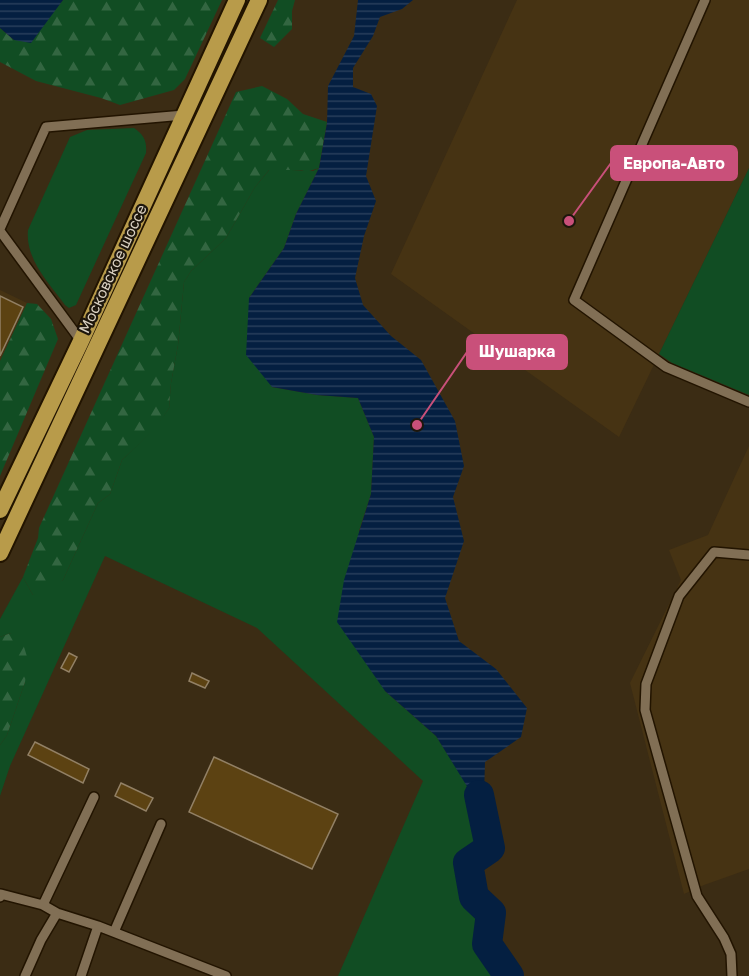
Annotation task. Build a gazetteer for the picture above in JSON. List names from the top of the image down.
{
  "streets": {
    "highway": ["Московское шоссе"]
  },
  "places": ["Европа-Авто", "Шушарка"]
}
